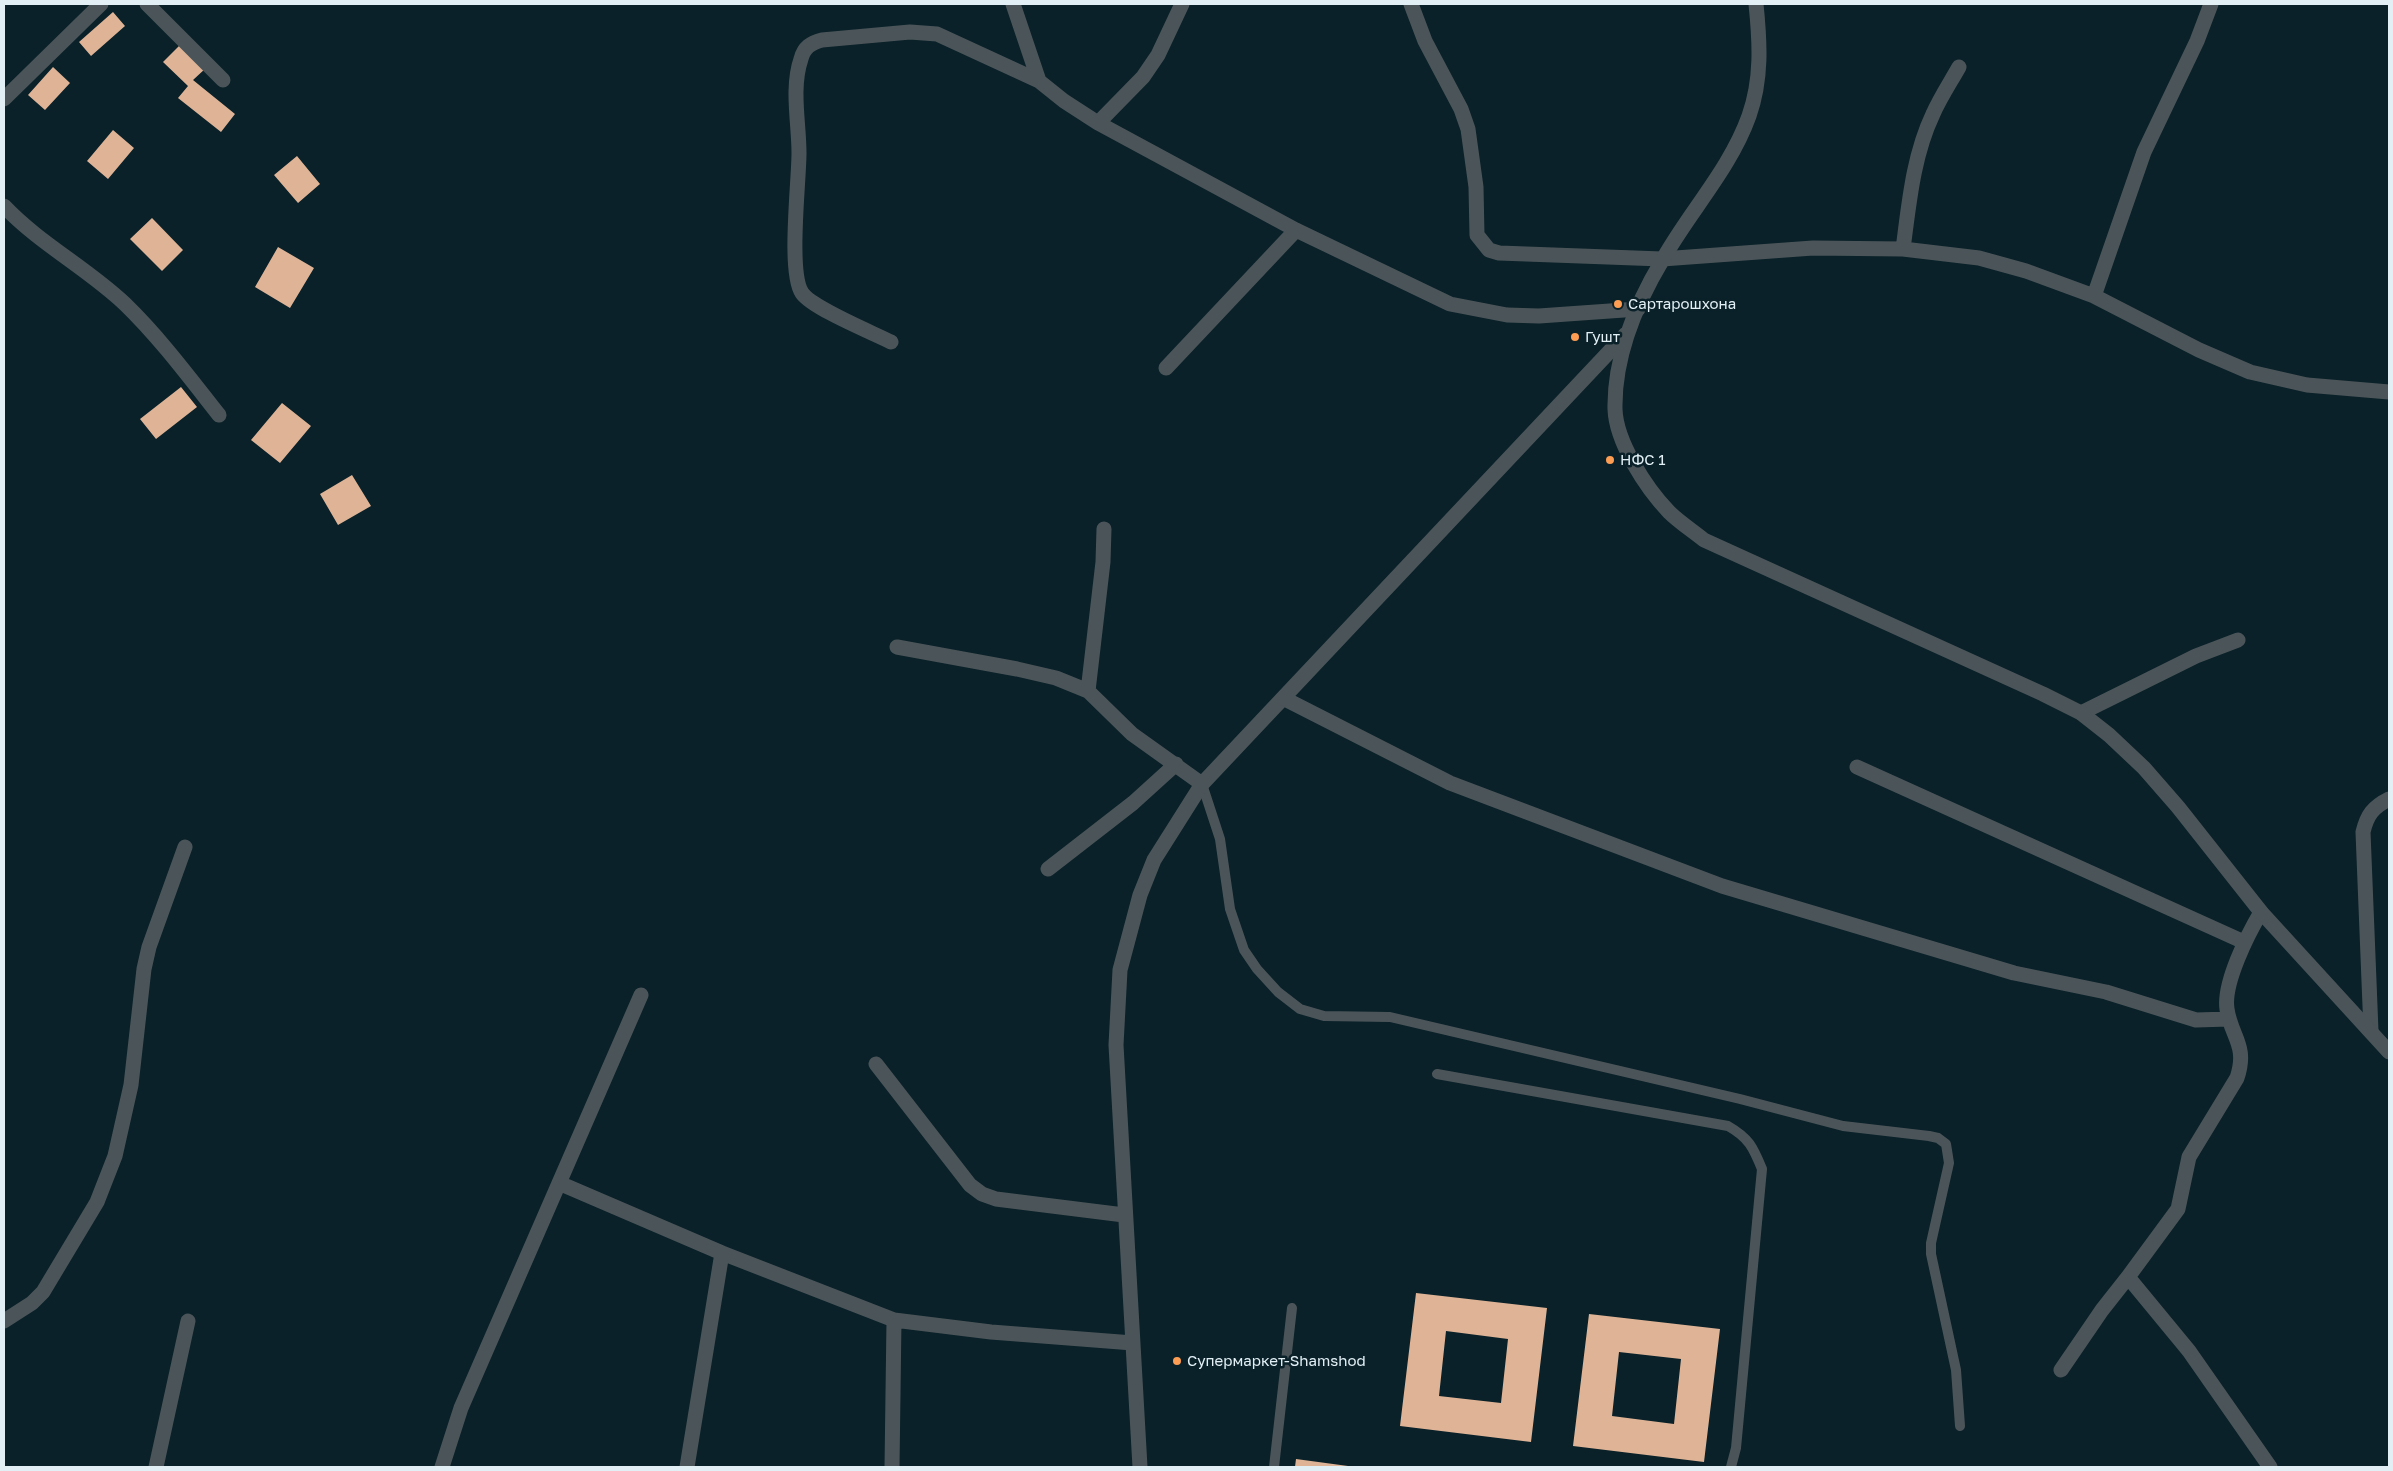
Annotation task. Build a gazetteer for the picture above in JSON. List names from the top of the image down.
{
  "places": [
    "Сартарошхона",
    "Гушт",
    "НФС 1",
    "Супермаркет-Shamshod"
  ]
}
